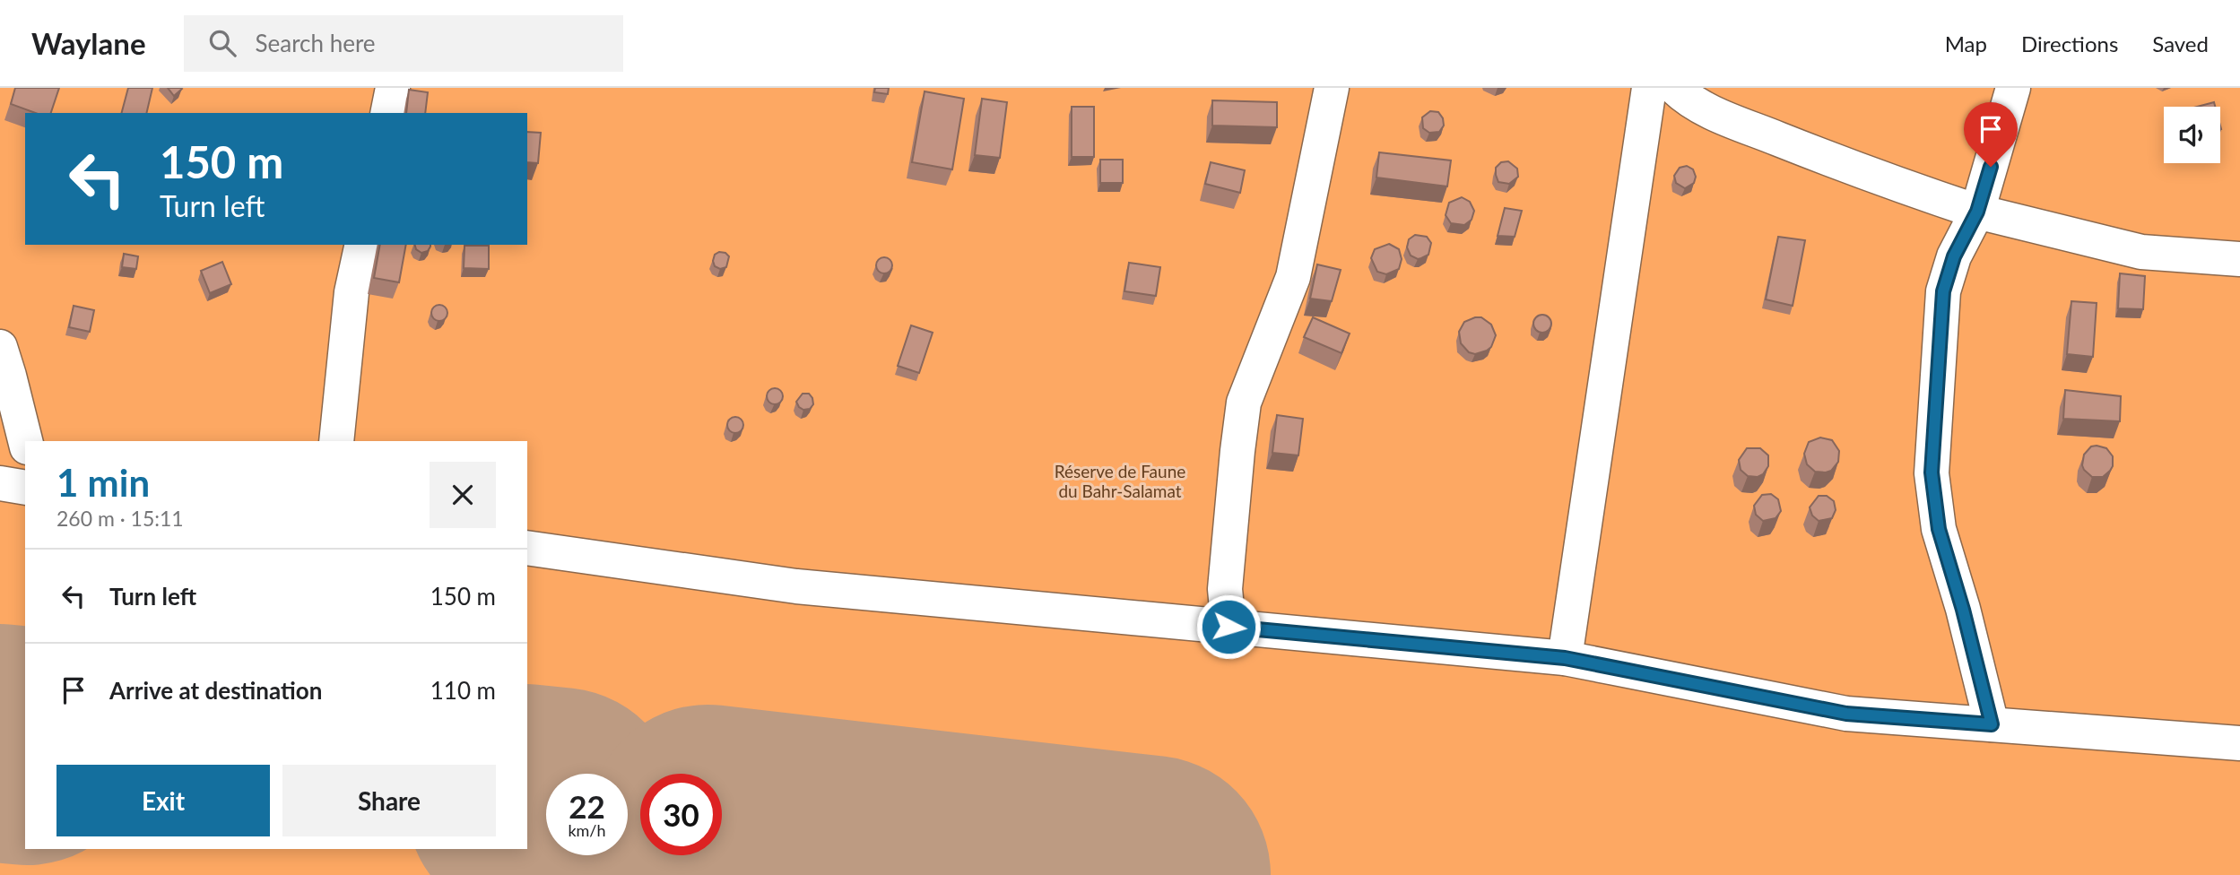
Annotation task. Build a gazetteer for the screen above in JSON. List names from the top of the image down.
{
  "parks": ["Réserve de Faune du Bahr-Salamat"],
  "page": {
    "header": "Waylane",
    "search": "Search here",
    "nav": ["Map", "Directions", "Saved"],
    "turn": ["150 m", "Turn left"],
    "heading": ["1 min", "260 m · 15:11"],
    "list": [
      {
        "name": "Turn left",
        "value": "150 m"
      },
      {
        "name": "Arrive at destination",
        "value": "110 m"
      }
    ],
    "buttons": ["Exit", "Share"],
    "speed": "22 km/h",
    "limit": "30"
  }
}
